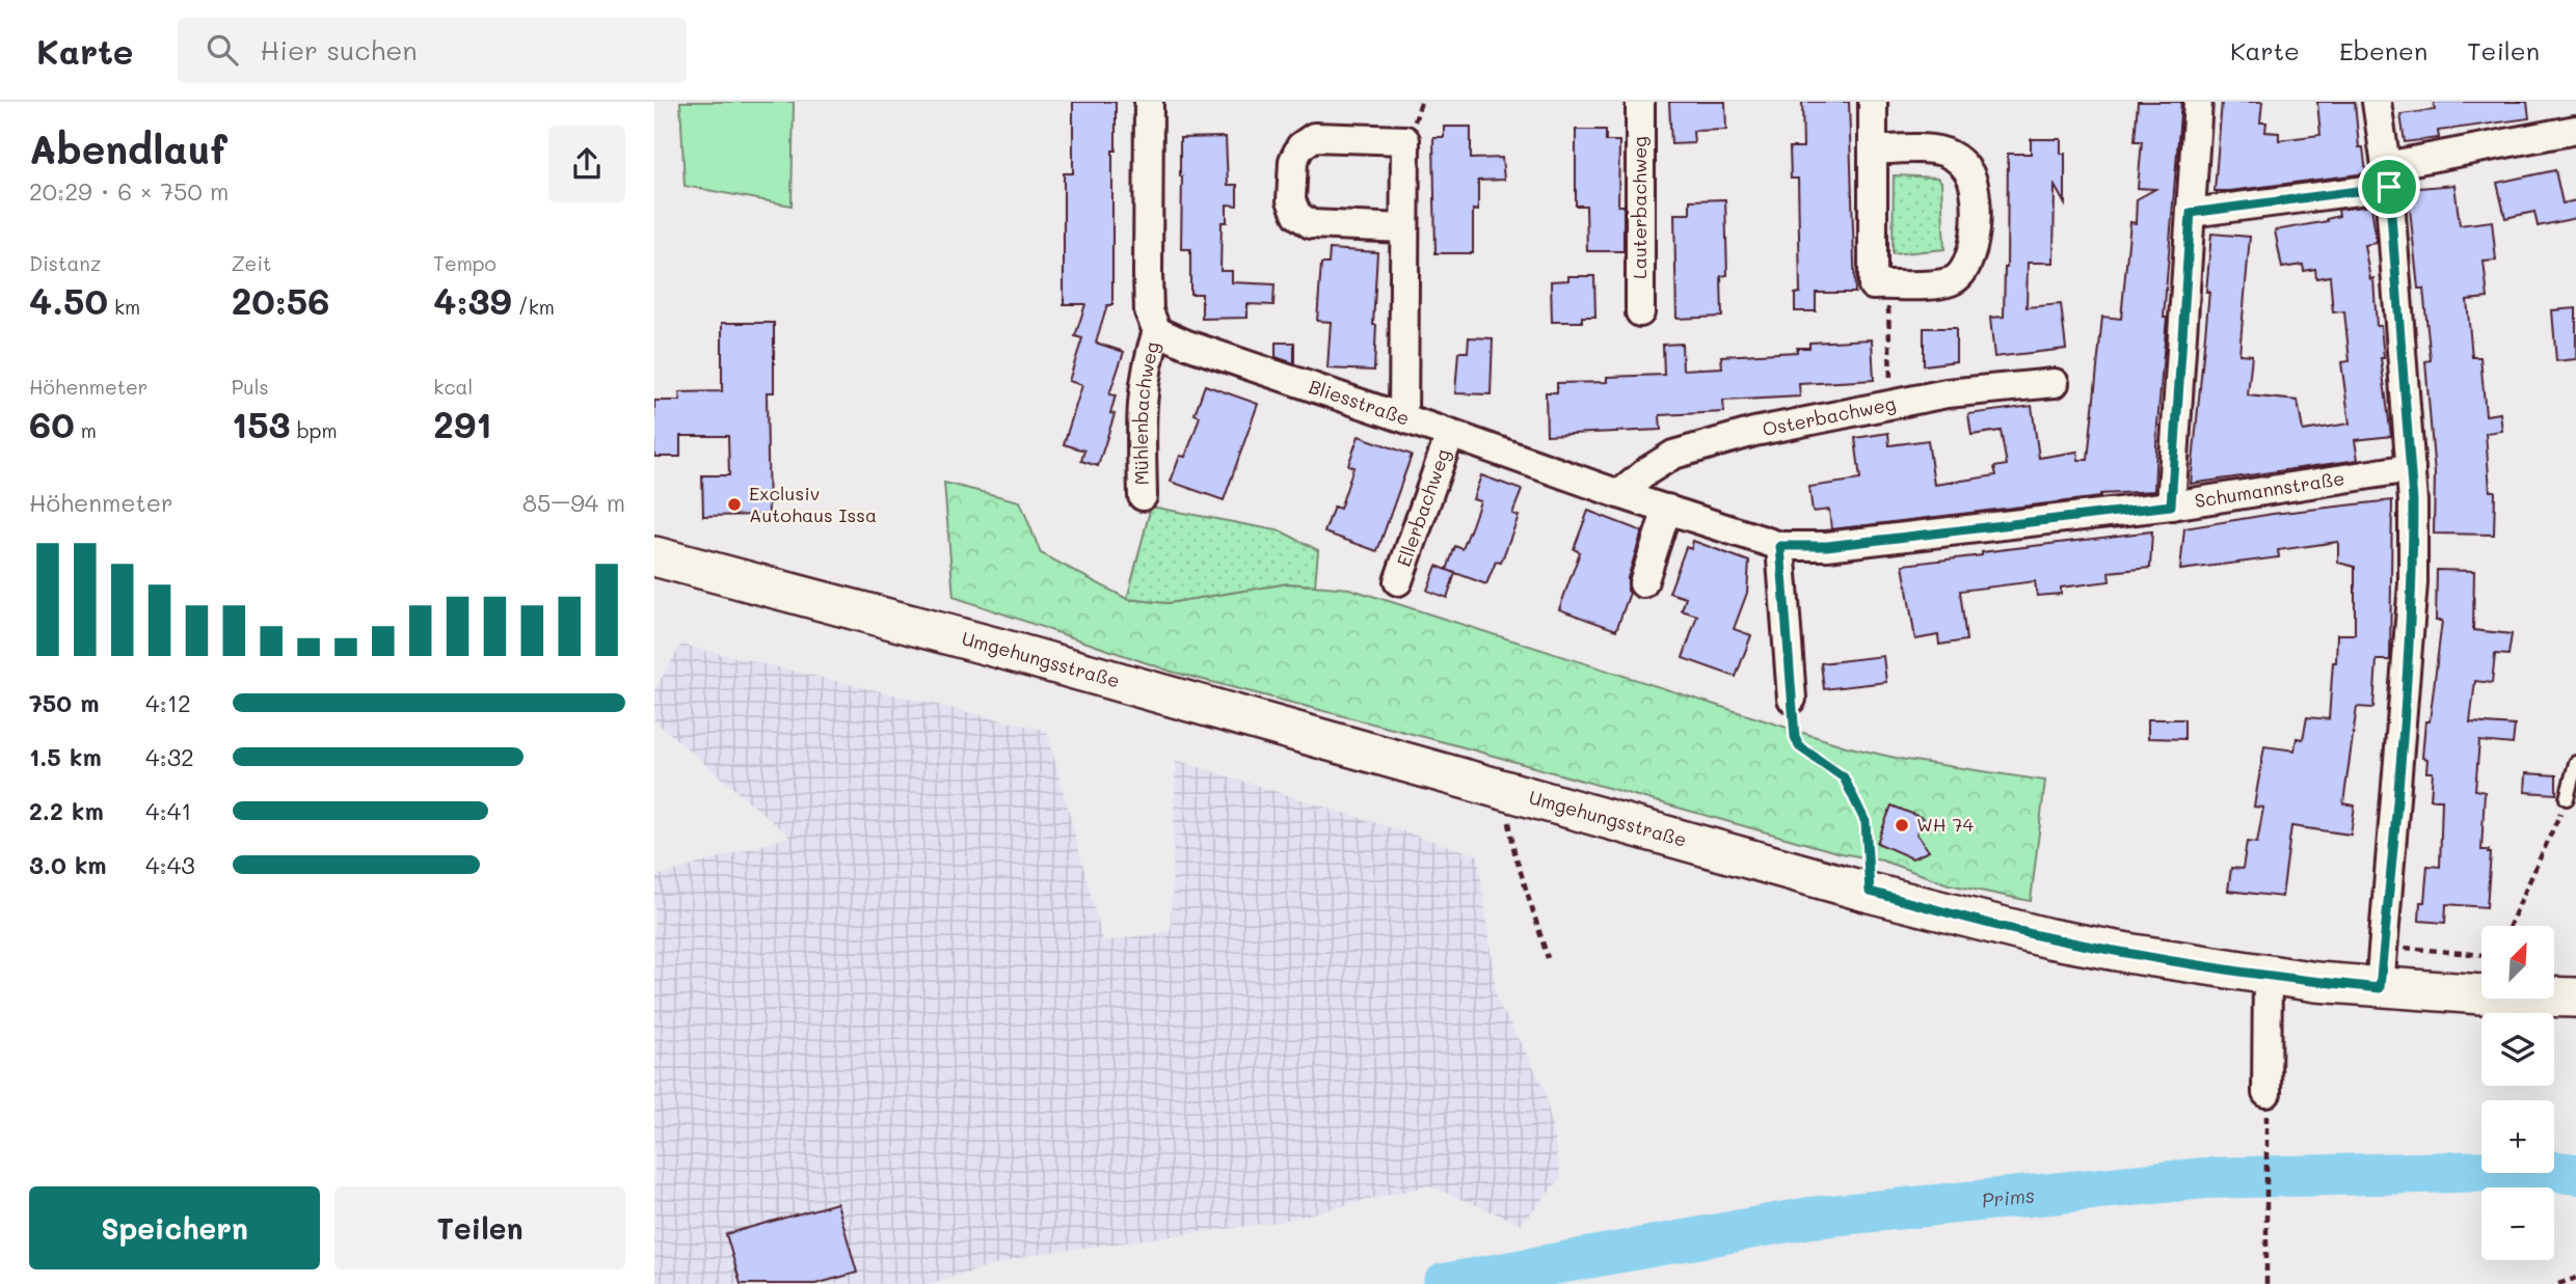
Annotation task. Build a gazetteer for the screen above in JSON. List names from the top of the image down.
{
  "streets": {
    "main road": ["Umgehungsstraße"],
    "street": [
      "Lauterbachweg",
      "Bliesstraße",
      "Mühlenbachweg",
      "Osterbachweg",
      "Schumannstraße",
      "Ellerbachweg"
    ]
  },
  "crossings": [
    ["Bliesstraße", "Mühlenbachweg"],
    ["Bliesstraße", "Osterbachweg"],
    ["Bliesstraße", "Schumannstraße"],
    ["Bliesstraße", "Ellerbachweg"]
  ],
  "water": ["Prims"],
  "places": ["Exclusiv Autohaus Issa", "WH 74"],
  "north": "top right",
  "page": {
    "header": "Karte",
    "search": "Hier suchen",
    "nav": ["Karte", "Ebenen", "Teilen"],
    "heading": ["Abendlauf", "20:29 · 6 × 750 m"],
    "stats": [
      ["Distanz", "4.50 km"],
      ["Zeit", "20:56"],
      ["Tempo", "4:39 /km"],
      ["Höhenmeter", "60 m"],
      ["Puls", "153 bpm"],
      ["kcal", "291"]
    ],
    "chart": ["Höhenmeter", "85–94 m"],
    "list": [
      {
        "name": "750 m",
        "note": "4:12"
      },
      {
        "name": "1.5 km",
        "note": "4:32"
      },
      {
        "name": "2.2 km",
        "note": "4:41"
      },
      {
        "name": "3.0 km",
        "note": "4:43"
      }
    ],
    "map_buttons": ["+", "−"],
    "buttons": ["Speichern", "Teilen"]
  }
}
